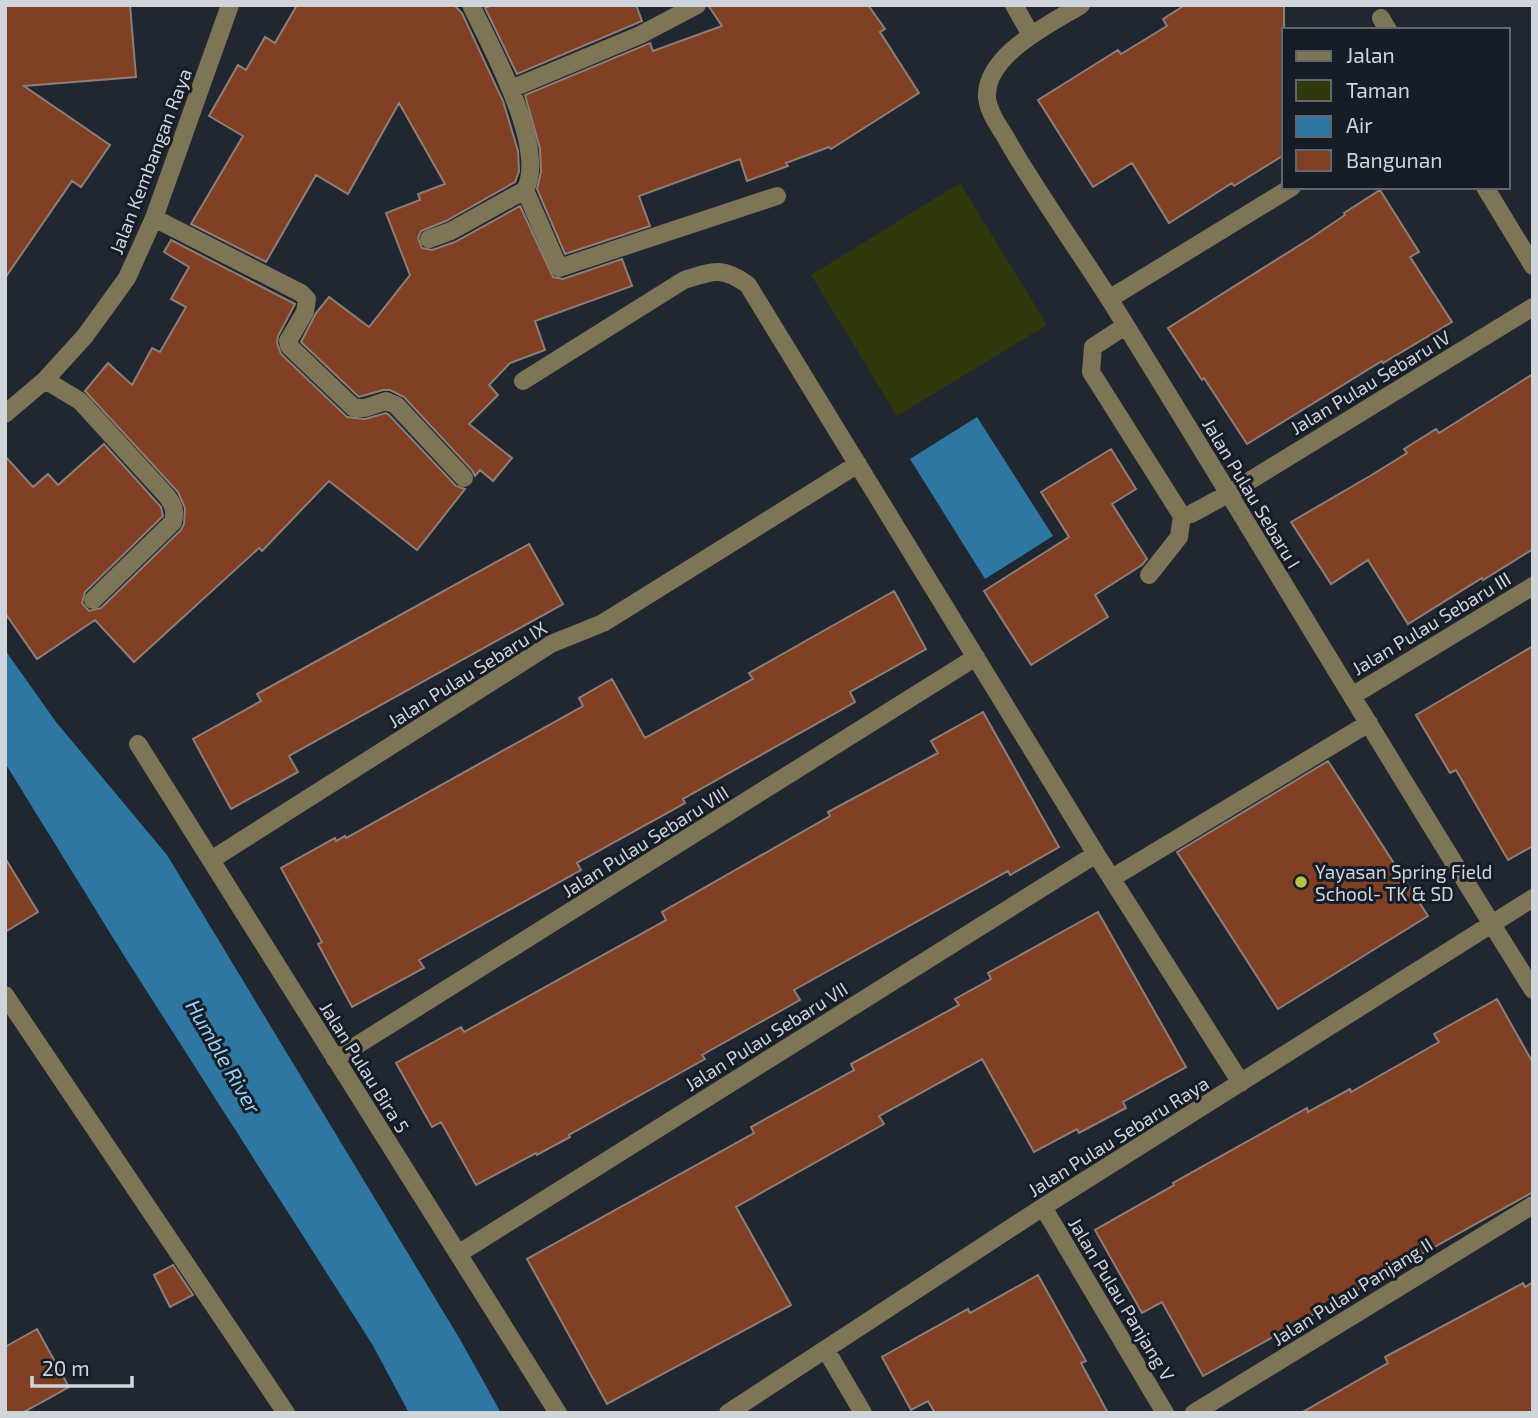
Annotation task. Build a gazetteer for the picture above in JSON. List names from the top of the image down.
{
  "streets": {
    "street": [
      "Jalan Kembangan Raya",
      "Jalan Pulau Sebaru IV",
      "Jalan Pulau Sebaru I",
      "Jalan Pulau Sebaru III",
      "Jalan Pulau Sebaru IX",
      "Jalan Pulau Sebaru VIII",
      "Jalan Pulau Sebaru VII",
      "Jalan Pulau Bira 5",
      "Jalan Pulau Sebaru Raya",
      "Jalan Pulau Panjang II",
      "Jalan Pulau Panjang V"
    ]
  },
  "crossings": [
    ["Jalan Pulau Sebaru IV", "Jalan Pulau Sebaru I"],
    ["Jalan Pulau Sebaru I", "Jalan Pulau Sebaru III"],
    ["Jalan Pulau Sebaru I", "Jalan Pulau Sebaru Raya"],
    ["Jalan Pulau Sebaru IX", "Jalan Pulau Bira 5"],
    ["Jalan Pulau Sebaru VIII", "Jalan Pulau Bira 5"],
    ["Jalan Pulau Sebaru VII", "Jalan Pulau Bira 5"],
    ["Jalan Pulau Sebaru Raya", "Jalan Pulau Panjang V"]
  ],
  "water": ["Humble River"],
  "places": ["Yayasan Spring Field School- TK & SD"],
  "legend": [
    "Jalan",
    "Taman",
    "Air",
    "Bangunan"
  ],
  "scale_bar": "20 m"
}
